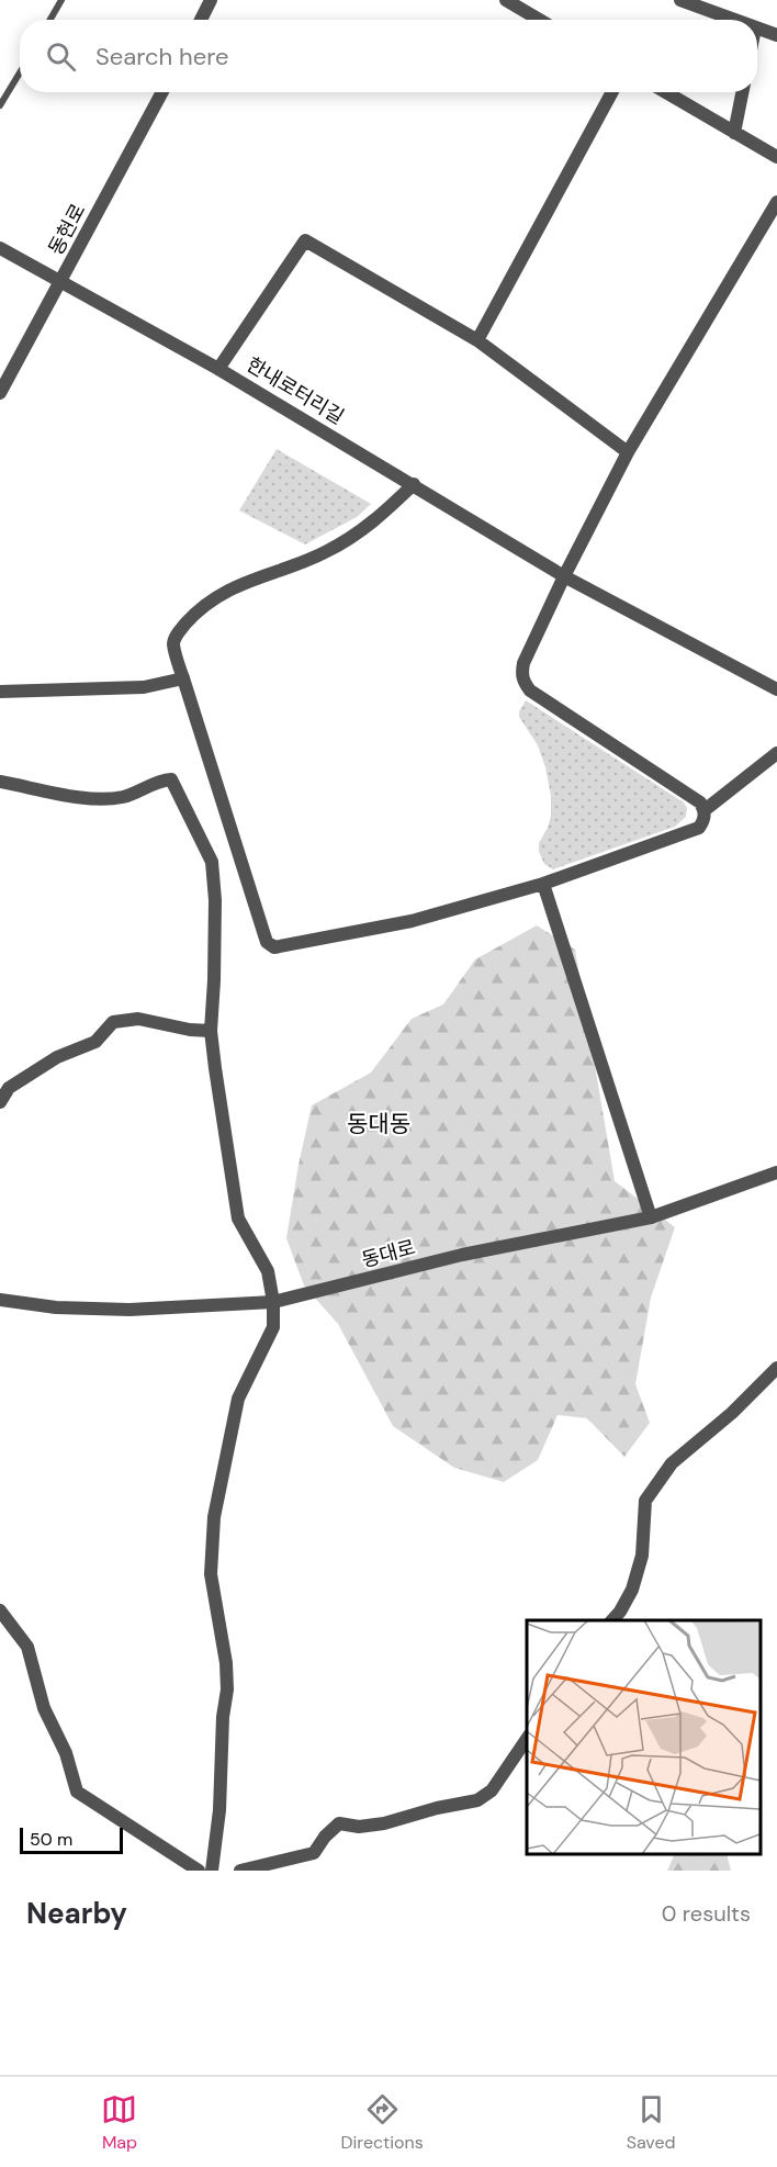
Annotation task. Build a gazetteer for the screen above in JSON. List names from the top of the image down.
{
  "streets": {
    "street": ["동현로", "한내로터리길", "동대로"]
  },
  "crossings": [
    ["동현로", "한내로터리길"]
  ],
  "districts": ["동대동"],
  "scale_bar": "50 m",
  "page": {
    "search": "Search here",
    "scale": "50 m",
    "heading": ["Nearby", "0 results"],
    "nav": ["Map", "Directions", "Saved"]
  }
}
